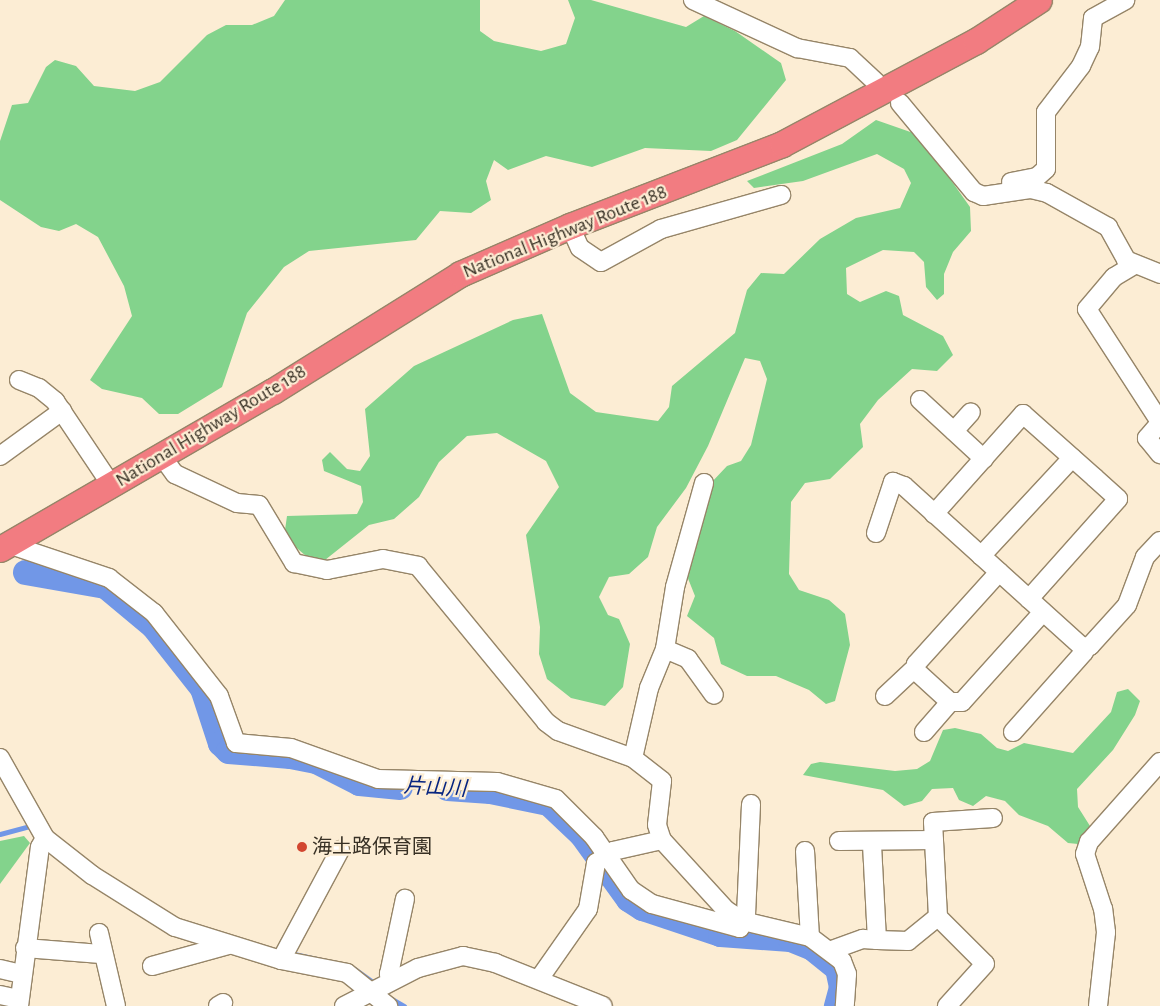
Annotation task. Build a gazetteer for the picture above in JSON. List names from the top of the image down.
{
  "streets": {
    "highway": ["National Highway Route 188"]
  },
  "water": ["片山川"],
  "places": ["海土路保育園"]
}
